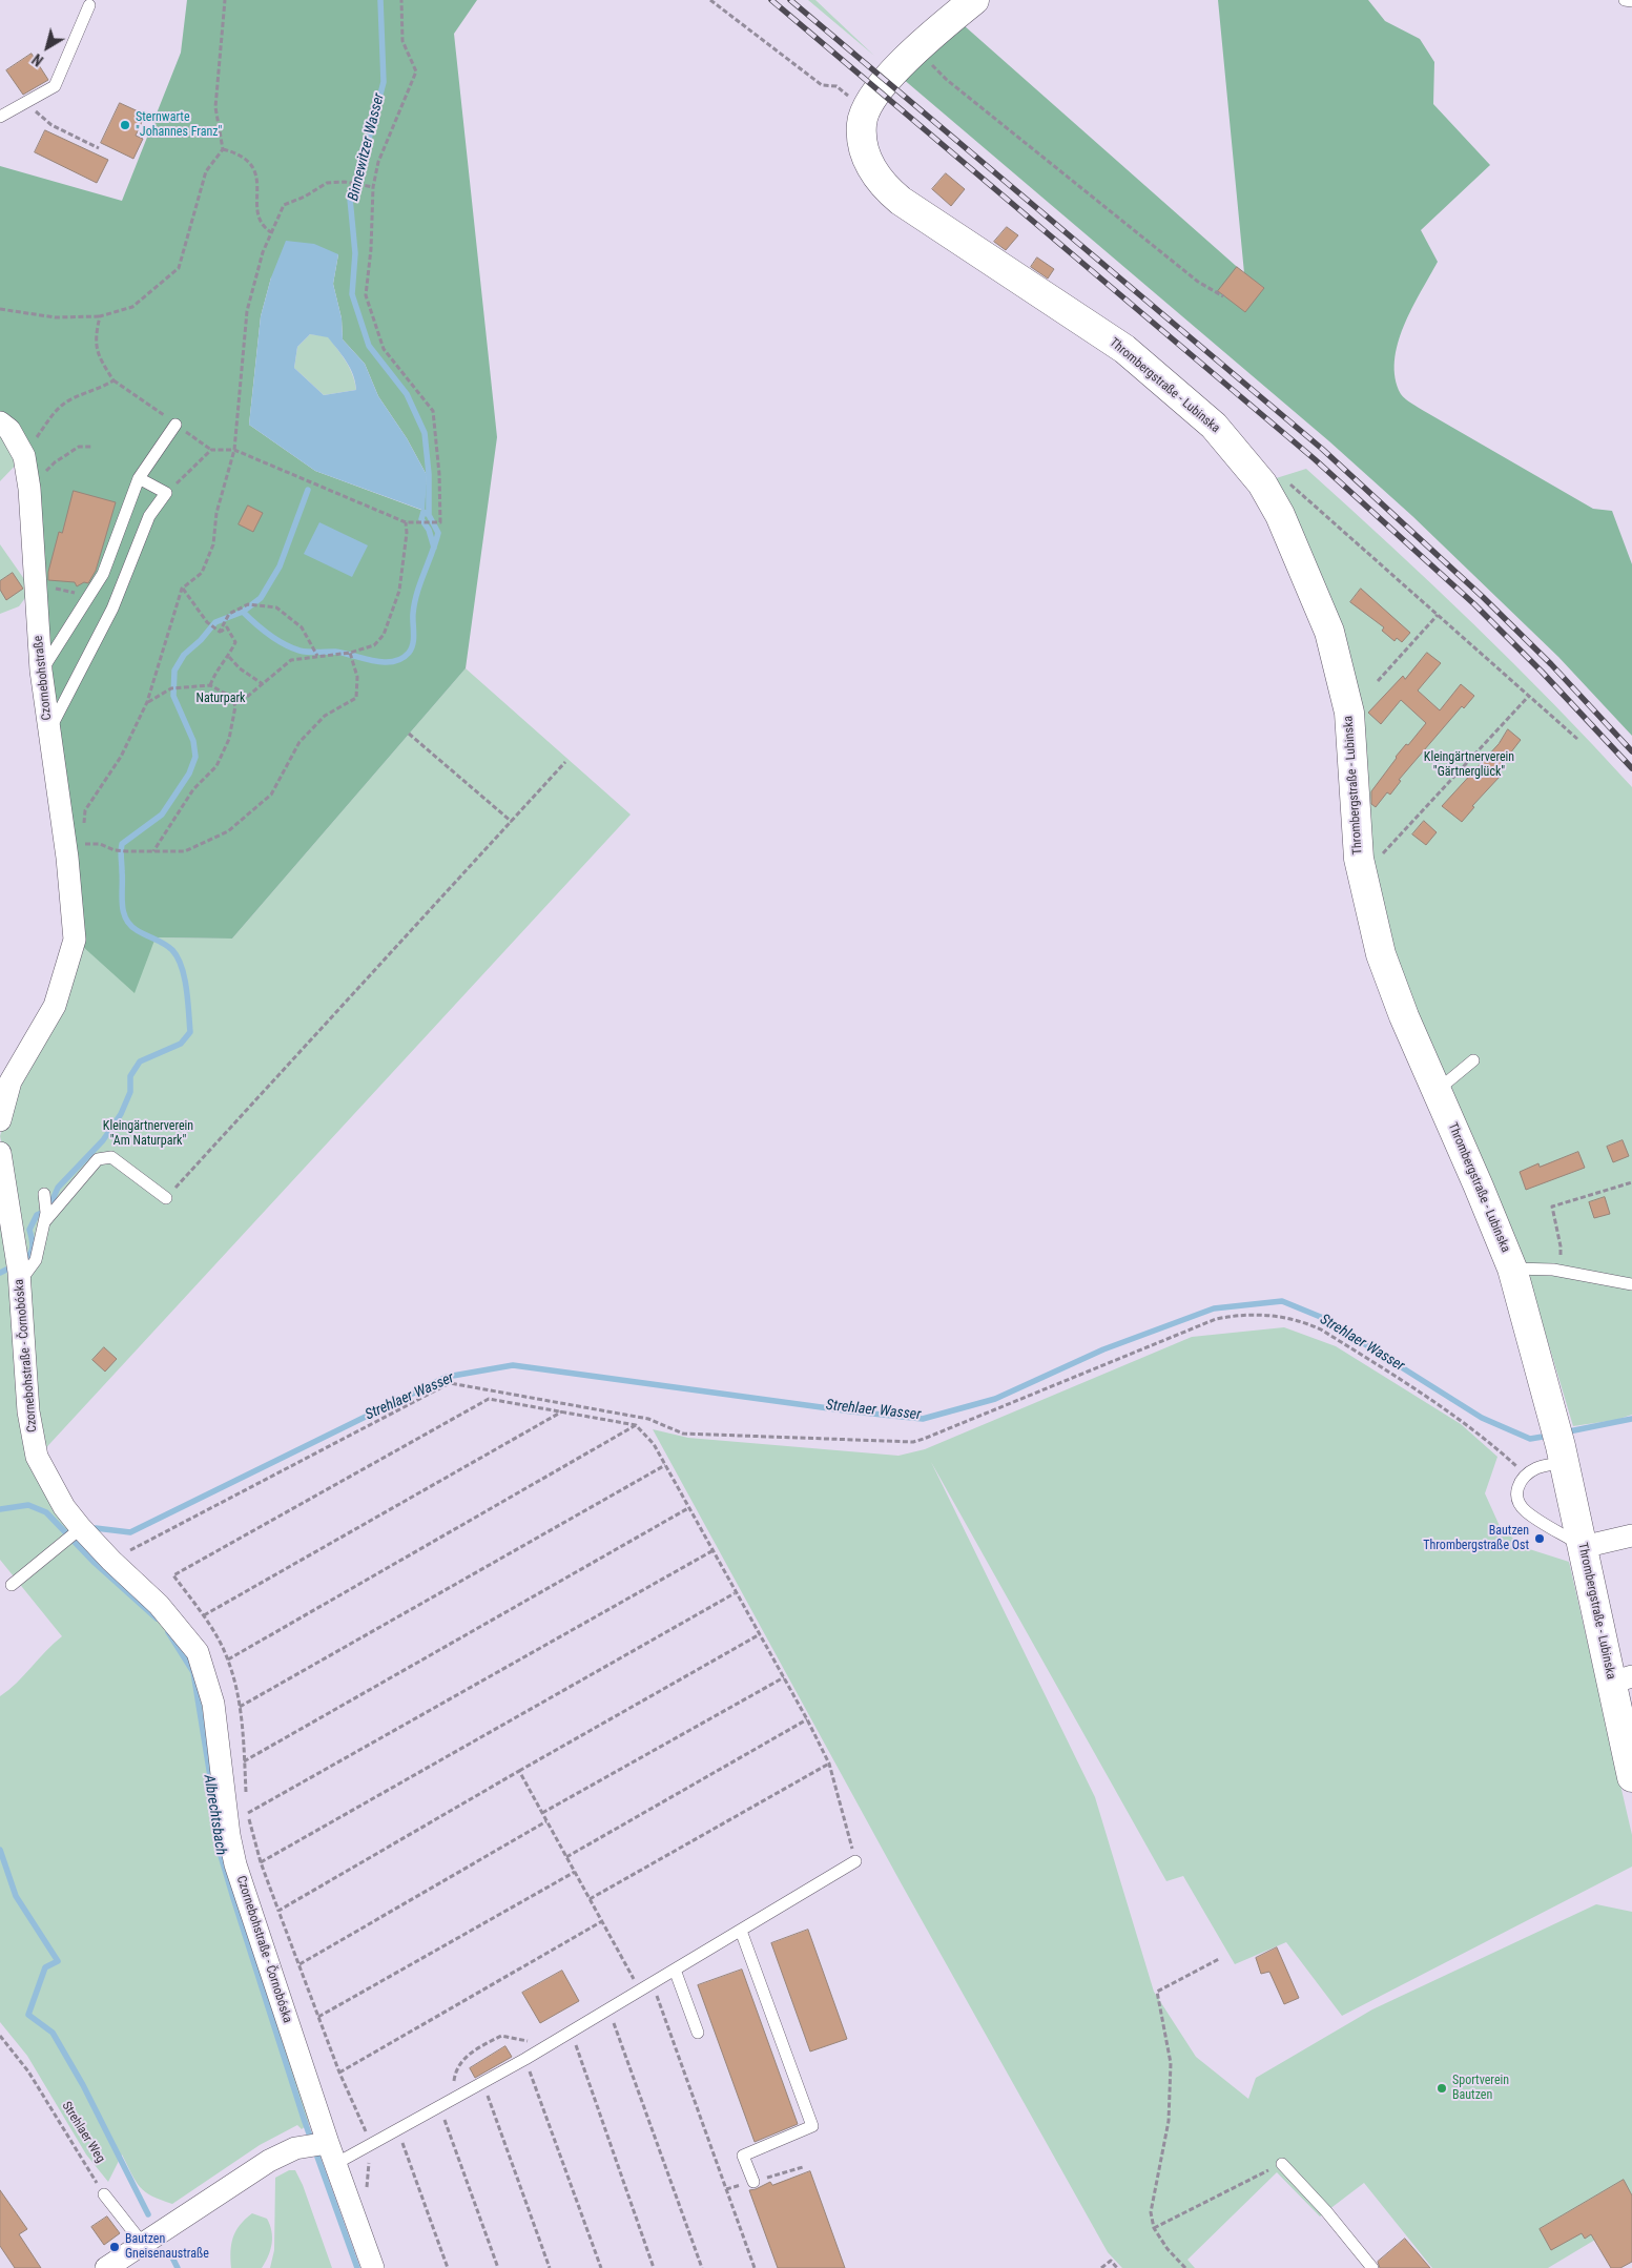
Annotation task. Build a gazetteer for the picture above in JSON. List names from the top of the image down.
{
  "streets": {
    "street": ["Thrombergstraße - Lubinska", "Czornebohstraße", "Czornebohstraße - Čornobóska"],
    "path": ["Strehlaer Weg"]
  },
  "water": ["Binnewitzer Wasser", "Strehlaer Wasser", "Albrechtsbach"],
  "parks": ["Naturpark", "Kleingärtnerverein \"Gärtnerglück\"", "Kleingärtnerverein \"Am Naturpark\""],
  "places": [
    "Sternwarte \"Johannes Franz\"",
    "Bautzen Thrombergstraße Ost",
    "Sportverein Bautzen",
    "Bautzen Gneisenaustraße"
  ],
  "north": "bottom left"
}
